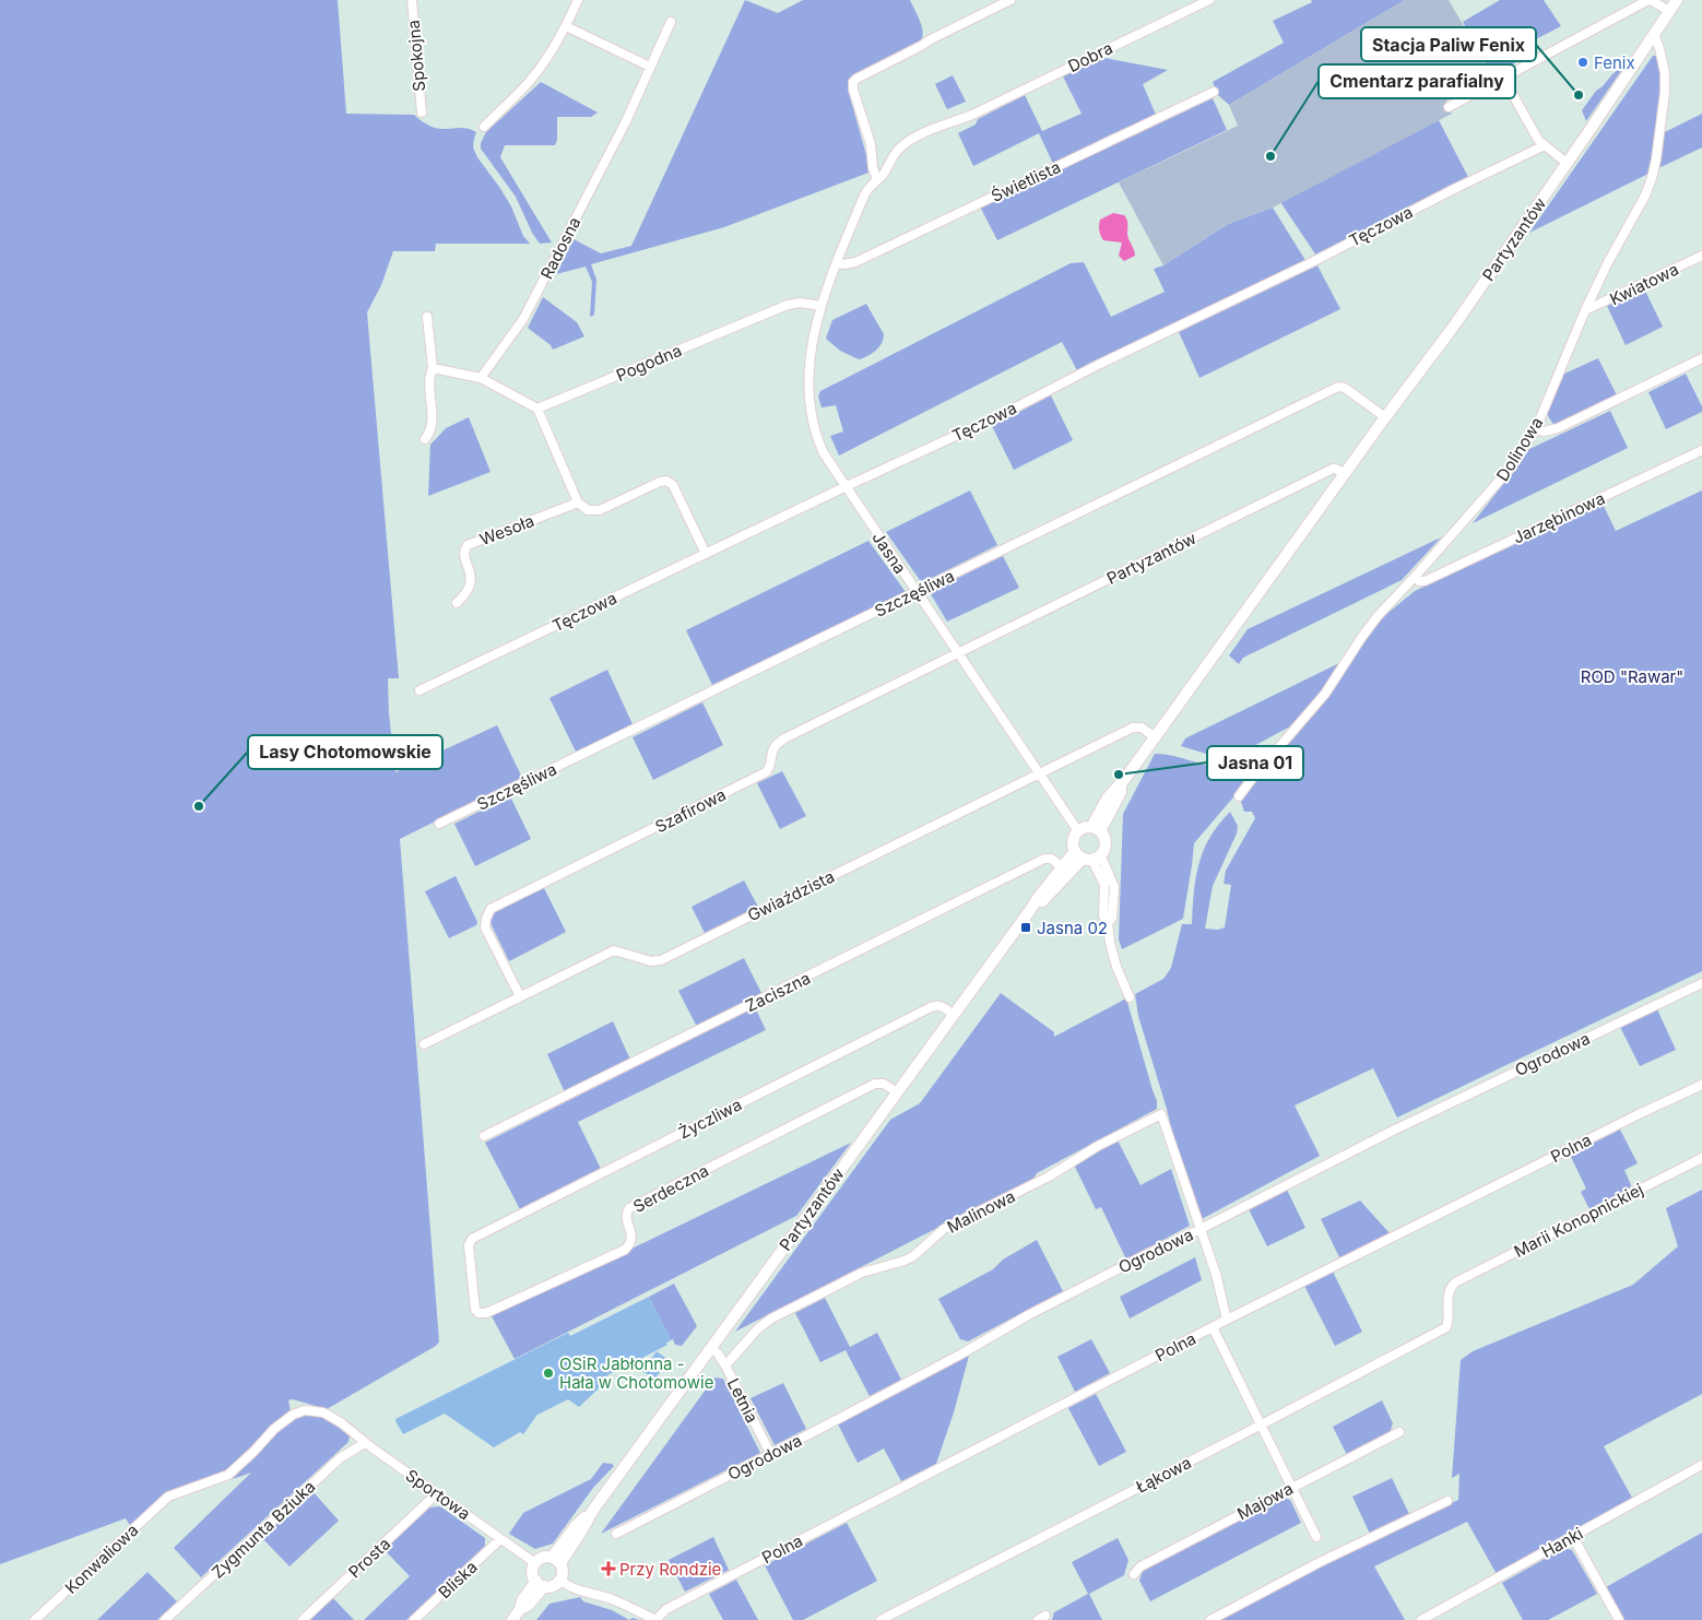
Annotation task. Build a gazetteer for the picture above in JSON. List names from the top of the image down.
{
  "streets": {
    "street": [
      "Spokojna",
      "Dobra",
      "Świetlista",
      "Tęczowa",
      "Partyzantów",
      "Radosna",
      "Kwiatowa",
      "Pogodna",
      "Dolinowa",
      "Jarzębinowa",
      "Wesoła",
      "Jasna",
      "Szczęśliwa",
      "Szafirowa",
      "Gwiaździsta",
      "Zaciszna",
      "Ogrodowa",
      "Życzliwa",
      "Polna",
      "Serdeczna",
      "Malinowa",
      "Marii Konopnickiej",
      "Letnia",
      "Łąkowa",
      "Sportowa",
      "Majowa",
      "Zygmunta Bziuka",
      "Hanki",
      "Prosta",
      "Konwaliowa",
      "Bliska"
    ]
  },
  "crossings": [
    ["Dobra", "Jasna"],
    ["Świetlista", "Jasna"],
    ["Tęczowa", "Jasna"],
    ["Partyzantów", "Dolinowa"],
    ["Partyzantów", "Jasna"],
    ["Partyzantów", "Szczęśliwa"],
    ["Partyzantów", "Szafirowa"],
    ["Partyzantów", "Gwiaździsta"],
    ["Partyzantów", "Zaciszna"],
    ["Partyzantów", "Życzliwa"],
    ["Partyzantów", "Serdeczna"],
    ["Partyzantów", "Letnia"],
    ["Partyzantów", "Sportowa"],
    ["Kwiatowa", "Dolinowa"],
    ["Pogodna", "Jasna"],
    ["Dolinowa", "Jarzębinowa"],
    ["Jasna", "Szczęśliwa"],
    ["Jasna", "Szafirowa"],
    ["Jasna", "Gwiaździsta"],
    ["Szafirowa", "Gwiaździsta"],
    ["Ogrodowa", "Malinowa"],
    ["Ogrodowa", "Letnia"],
    ["Życzliwa", "Serdeczna"],
    ["Malinowa", "Letnia"],
    ["Marii Konopnickiej", "Łąkowa"],
    ["Sportowa", "Zygmunta Bziuka"],
    ["Sportowa", "Prosta"],
    ["Sportowa", "Konwaliowa"],
    ["Sportowa", "Bliska"]
  ],
  "parks": ["ROD \"Rawar\""],
  "places": {
    "other": [
      "Fenix",
      "Stacja Paliw Fenix",
      "Cmentarz parafialny",
      "Jasna 01",
      "Lasy Chotomowskie",
      "OSiR Jabłonna - Hała w Chotomowie"
    ],
    "transit": ["Jasna 02"],
    "health": ["Przy Rondzie"]
  }
}
